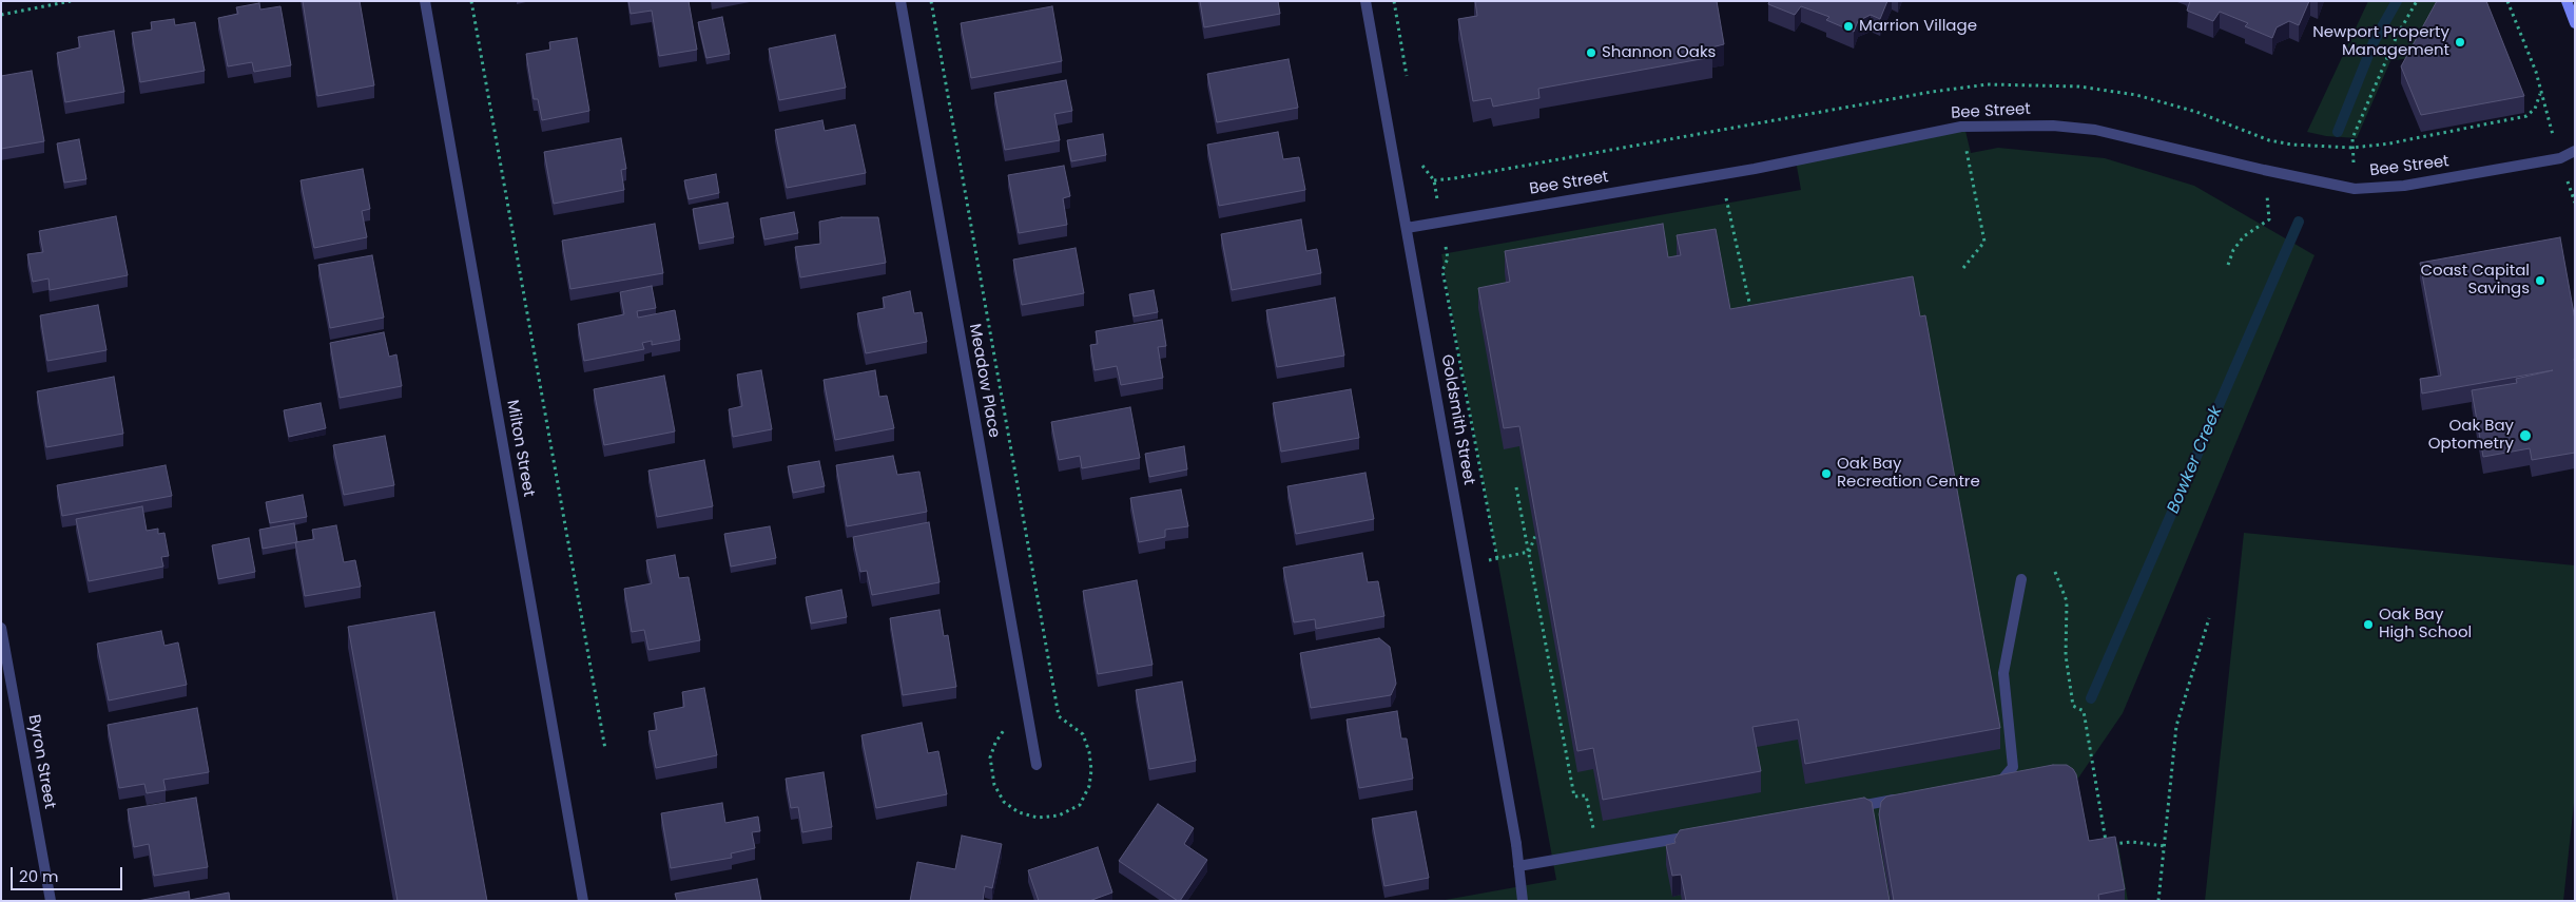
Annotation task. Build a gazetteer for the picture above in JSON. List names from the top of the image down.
{
  "streets": {
    "street": [
      "Bee Street",
      "Meadow Place",
      "Goldsmith Street",
      "Milton Street",
      "Byron Street"
    ]
  },
  "crossings": [
    ["Bee Street", "Goldsmith Street"]
  ],
  "water": ["Bowker Creek"],
  "places": [
    "Marrion Village",
    "Newport Property Management",
    "Shannon Oaks",
    "Coast Capital Savings",
    "Oak Bay Optometry",
    "Oak Bay Recreation Centre",
    "Oak Bay High School"
  ],
  "scale_bar": "20 m"
}
